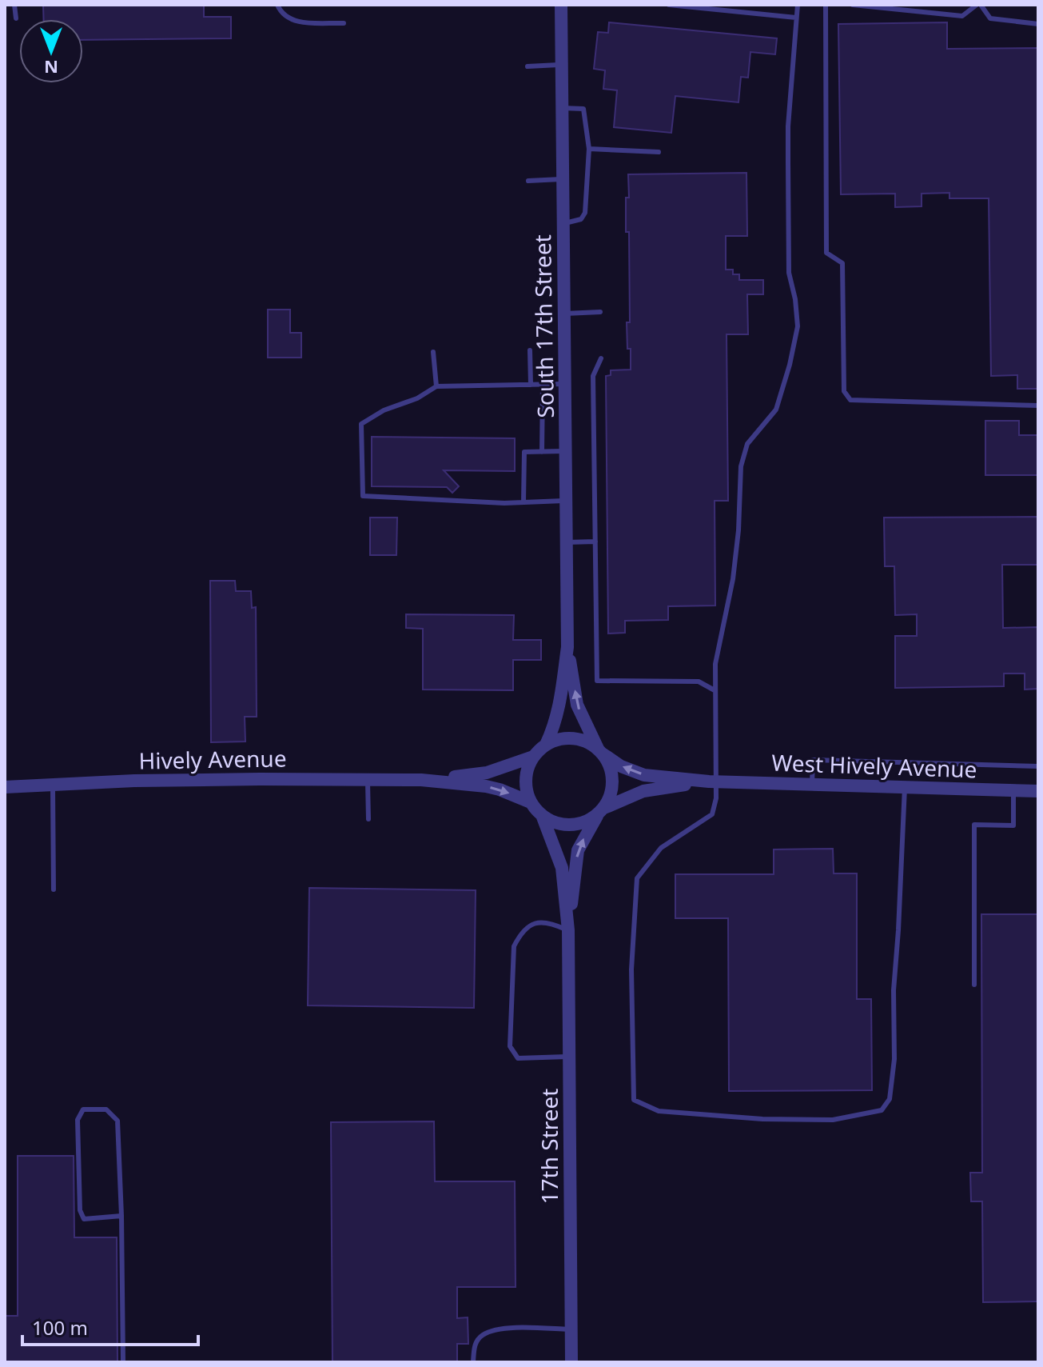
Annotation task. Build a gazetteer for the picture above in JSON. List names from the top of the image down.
{
  "streets": {
    "street": [
      "South 17th Street",
      "Hively Avenue",
      "West Hively Avenue",
      "17th Street"
    ]
  },
  "crossings": [
    ["Hively Avenue", "17th Street"]
  ],
  "scale_bar": "100 m",
  "north": "bottom"
}
